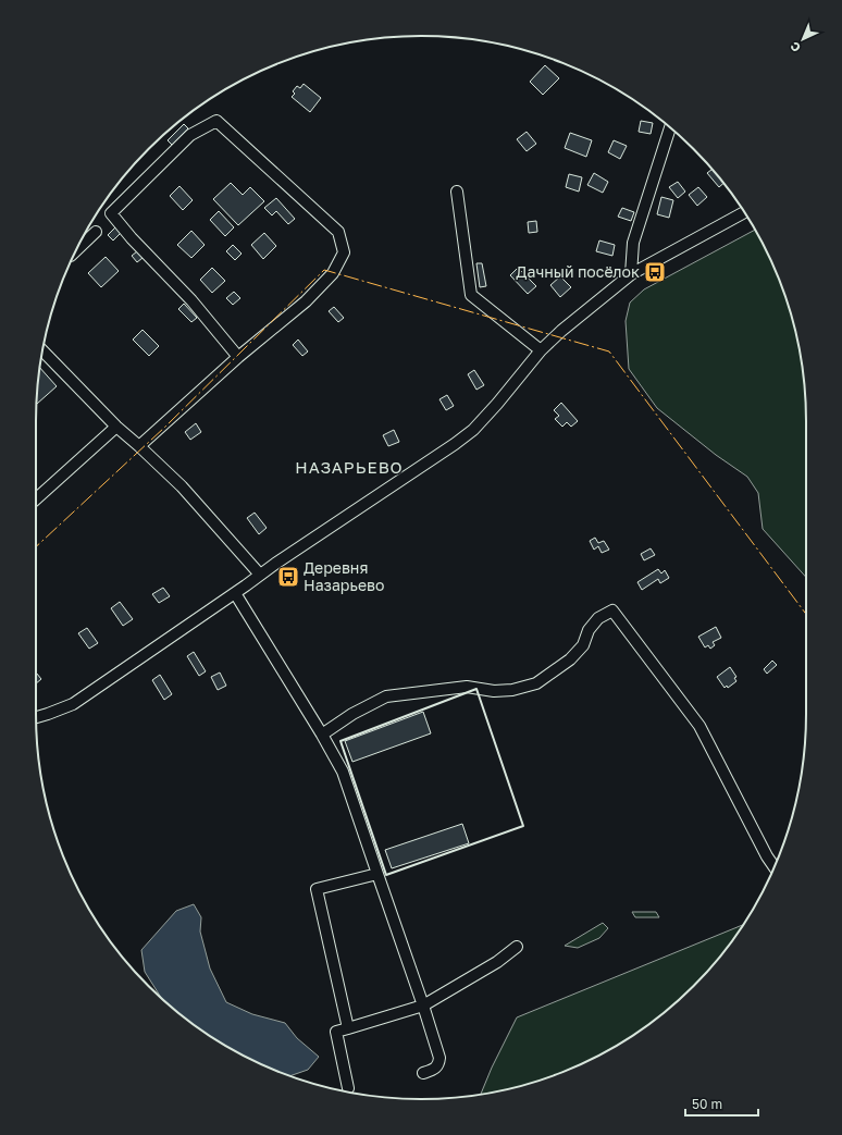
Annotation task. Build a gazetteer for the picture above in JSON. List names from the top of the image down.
{
  "districts": ["НАЗАРЬЕВО"],
  "places": {
    "bus stop": ["Дачный посёлок", "Деревня Назарьево"]
  },
  "scale_bar": "50 m",
  "north": "bottom left"
}
